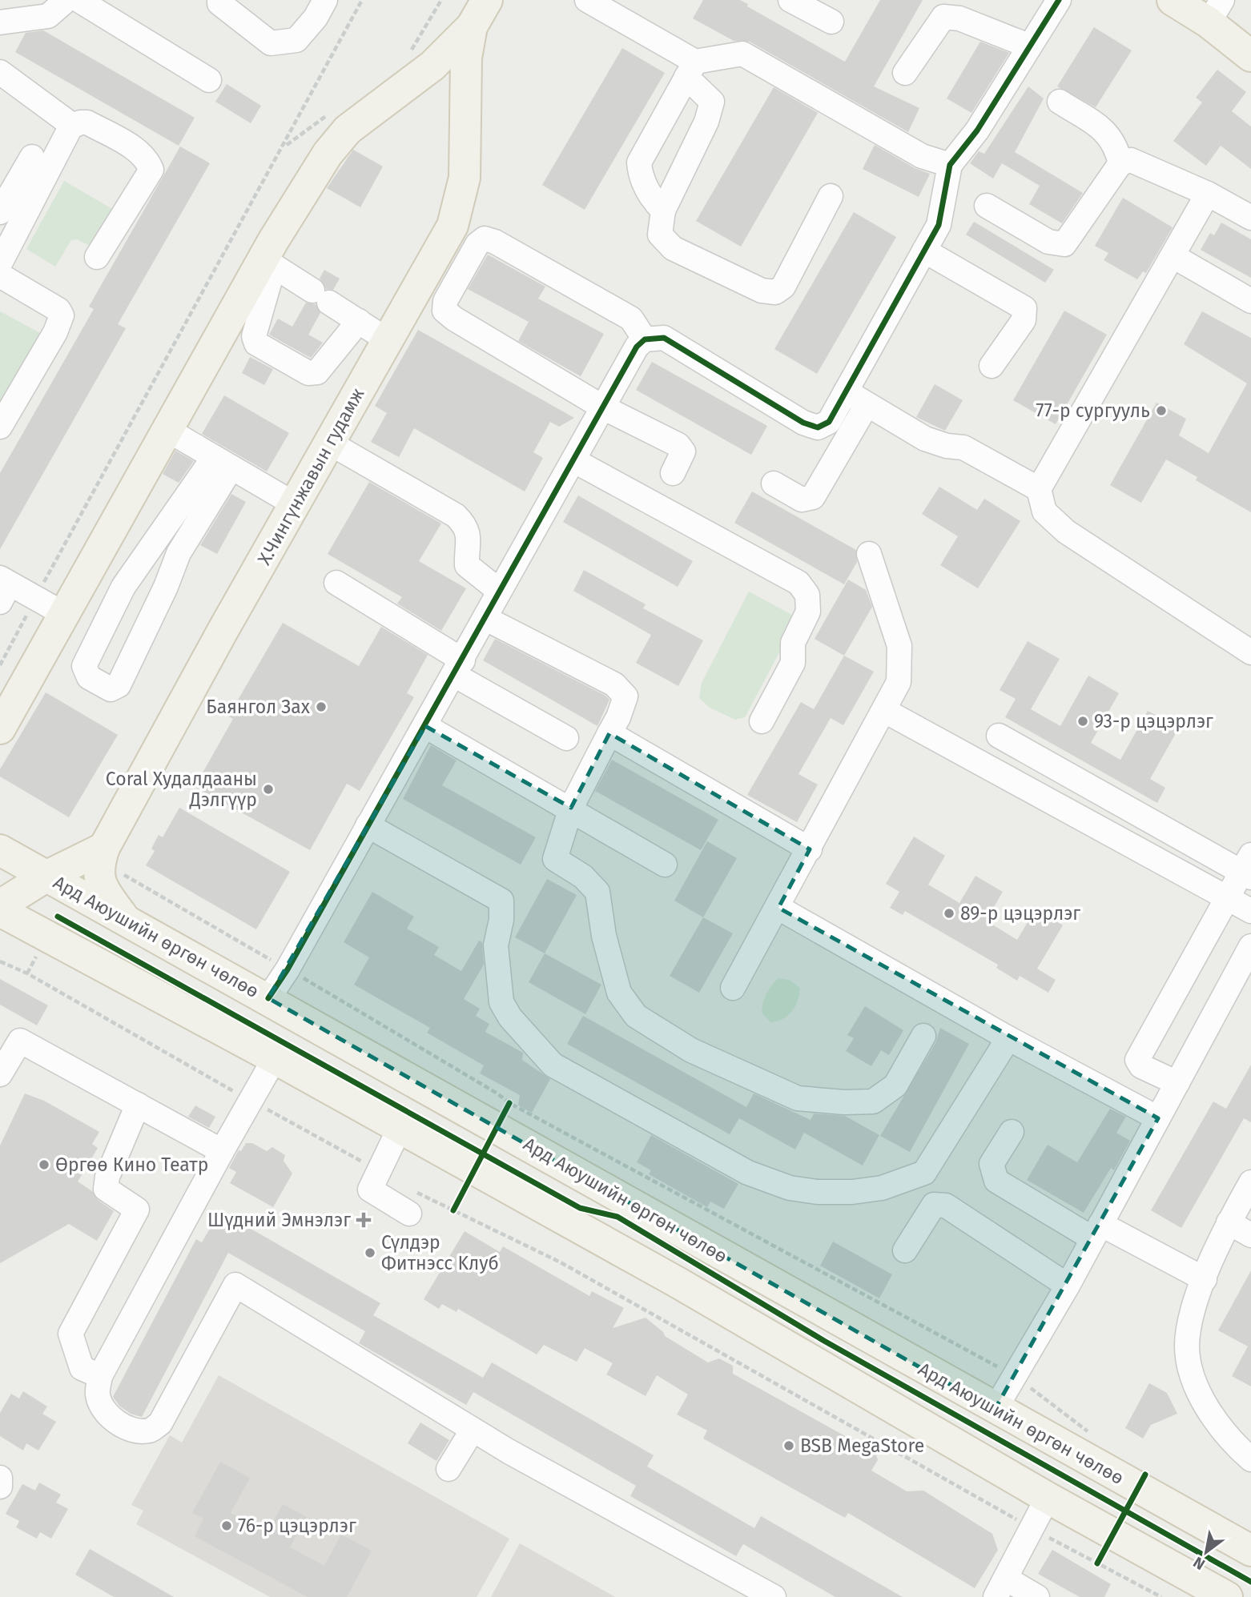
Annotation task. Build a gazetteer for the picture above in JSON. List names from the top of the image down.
{
  "streets": {
    "main road": ["Х.Чингүнжавын гудамж", "Ард Аюушийн өргөн чөлөө"]
  },
  "places": {
    "other": [
      "77-р сургууль",
      "Баянгол Зах",
      "93-р цэцэрлэг",
      "Coral Худалдааны Дэлгүүр",
      "89-р цэцэрлэг",
      "Өргөө Кино Театр",
      "Сүлдэр Фитнэсс Kлуб",
      "BSB MegaStore",
      "76-р цэцэрлэг"
    ],
    "health": ["Шүдний Эмнэлэг"]
  },
  "north": "bottom left"
}
